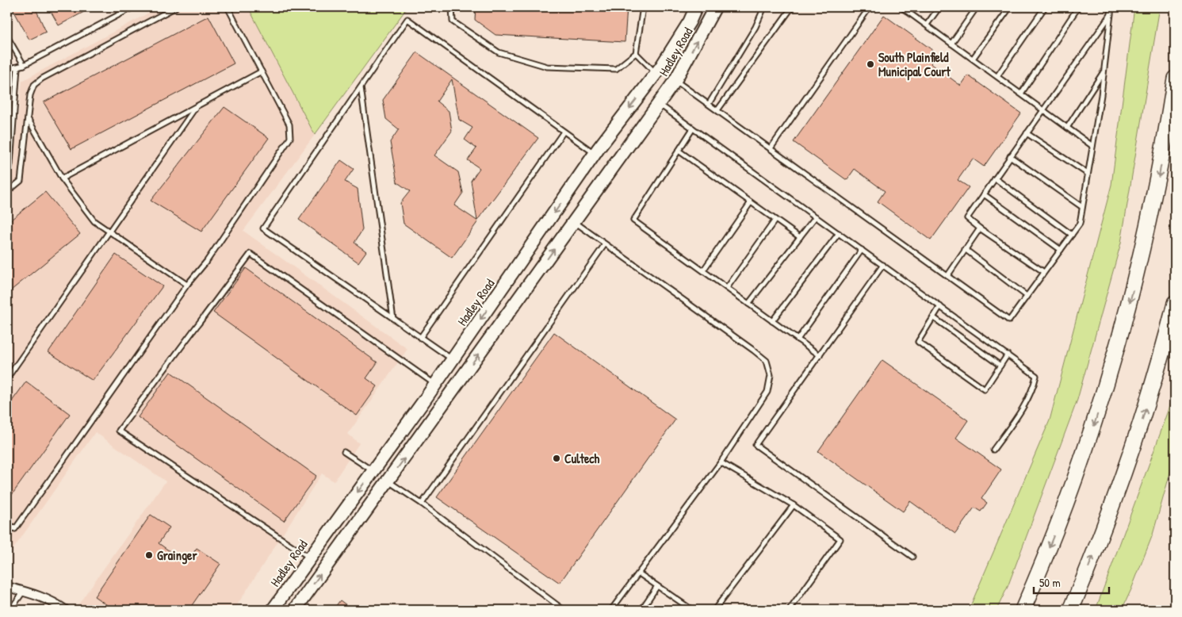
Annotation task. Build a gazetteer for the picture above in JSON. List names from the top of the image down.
{
  "streets": {
    "main road": ["Hadley Road"]
  },
  "places": ["South Plainfield Municipal Court", "Cultech", "Grainger"],
  "scale_bar": "50 m"
}
